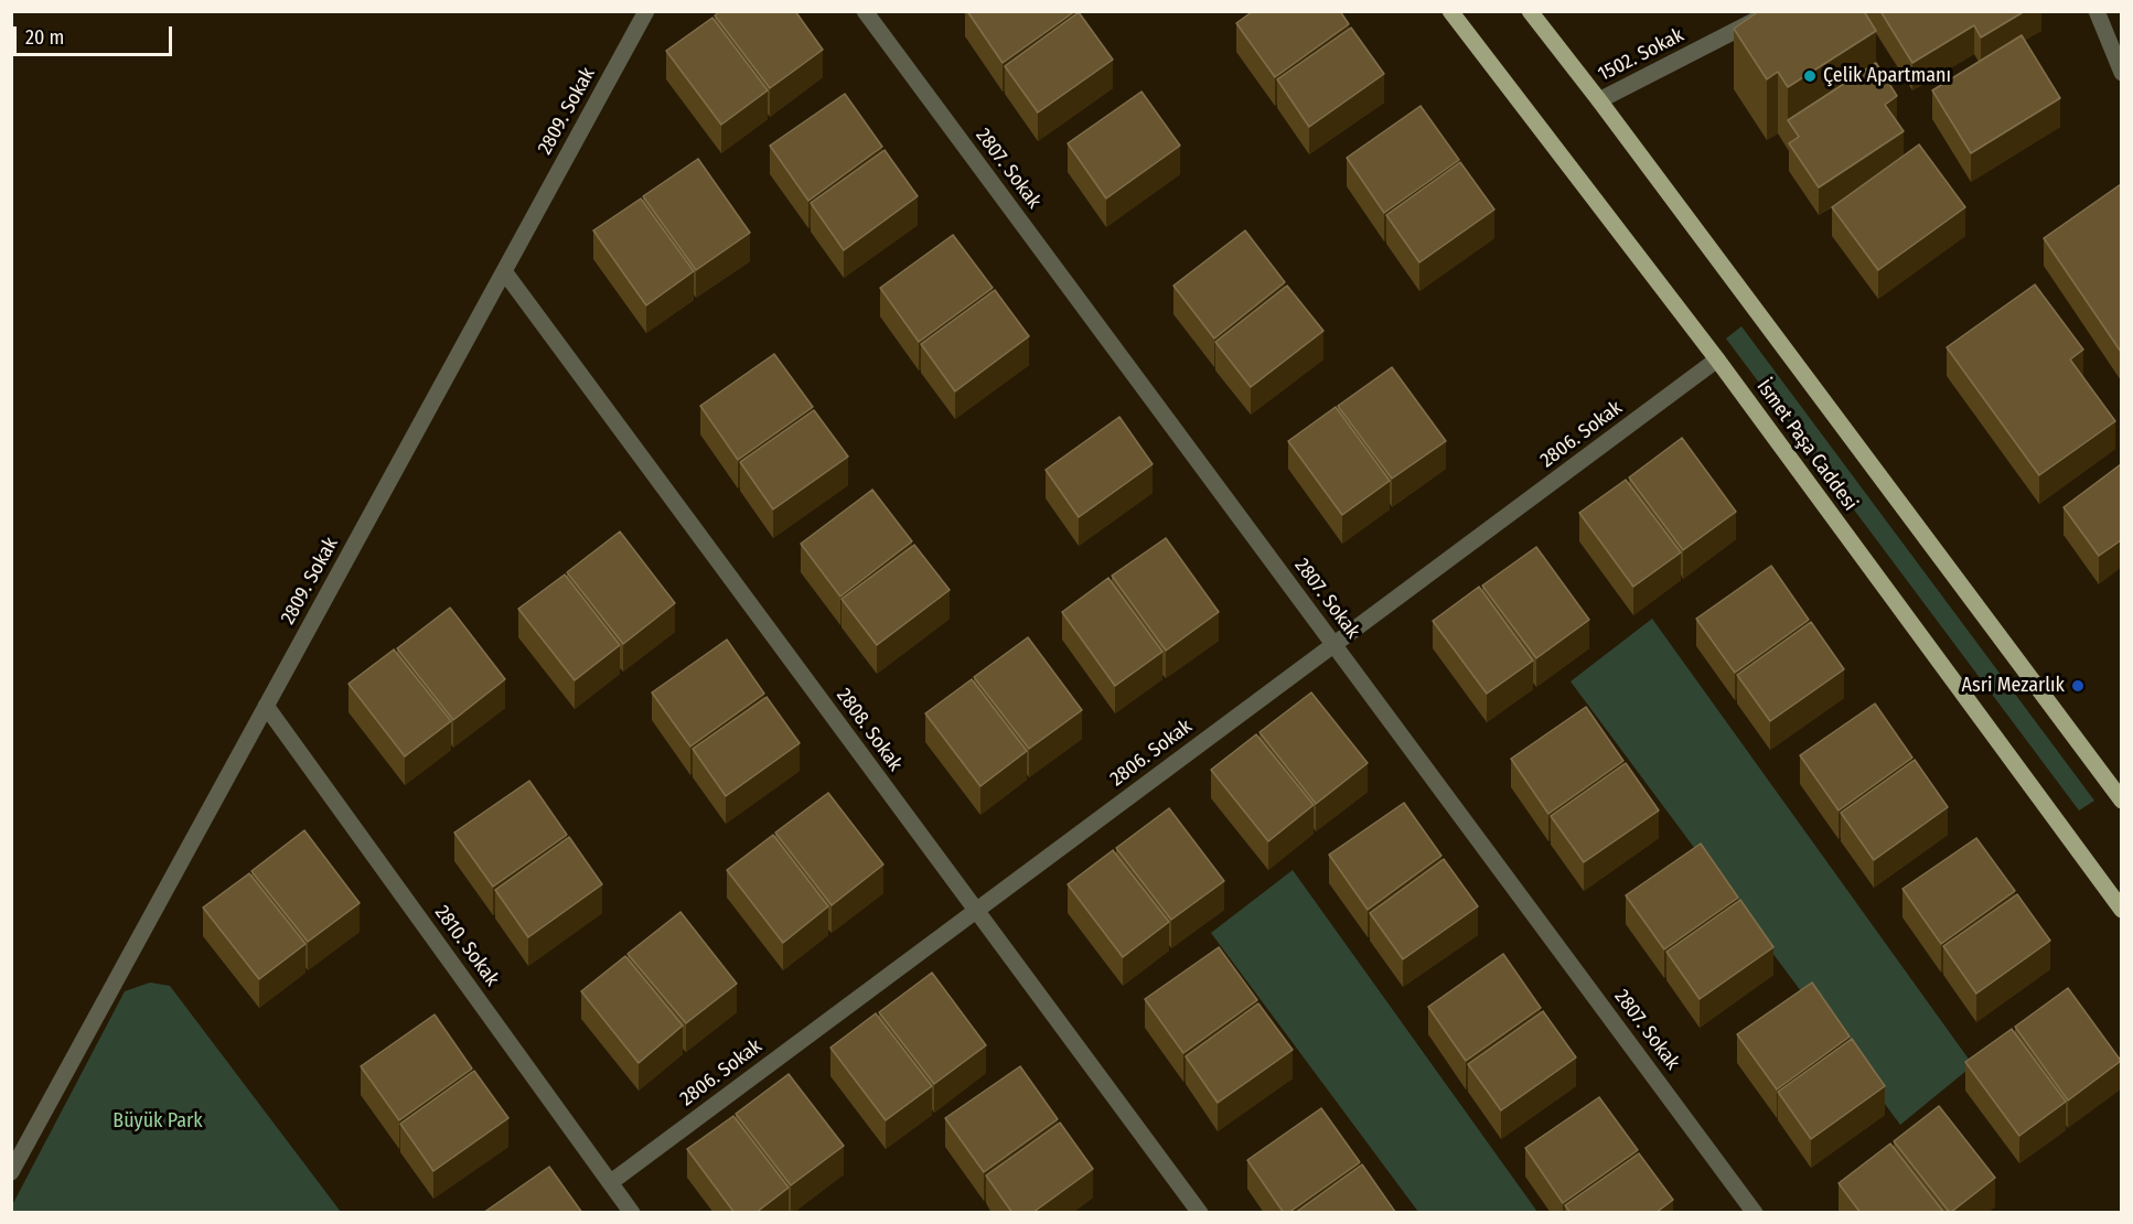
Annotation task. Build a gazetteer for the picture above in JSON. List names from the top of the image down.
{
  "streets": {
    "main road": ["İsmet Paşa Caddesi"],
    "street": [
      "1502. Sokak",
      "2809. Sokak",
      "2807. Sokak",
      "2806. Sokak",
      "2808. Sokak",
      "2810. Sokak"
    ]
  },
  "crossings": [
    ["1502. Sokak", "İsmet Paşa Caddesi"],
    ["2809. Sokak", "2808. Sokak"],
    ["2809. Sokak", "2810. Sokak"],
    ["2807. Sokak", "2806. Sokak"],
    ["2806. Sokak", "İsmet Paşa Caddesi"],
    ["2806. Sokak", "2808. Sokak"],
    ["2806. Sokak", "2810. Sokak"]
  ],
  "parks": ["Büyük Park"],
  "places": ["Çelik Apartmanı", "Asri Mezarlık"],
  "scale_bar": "20 m"
}
